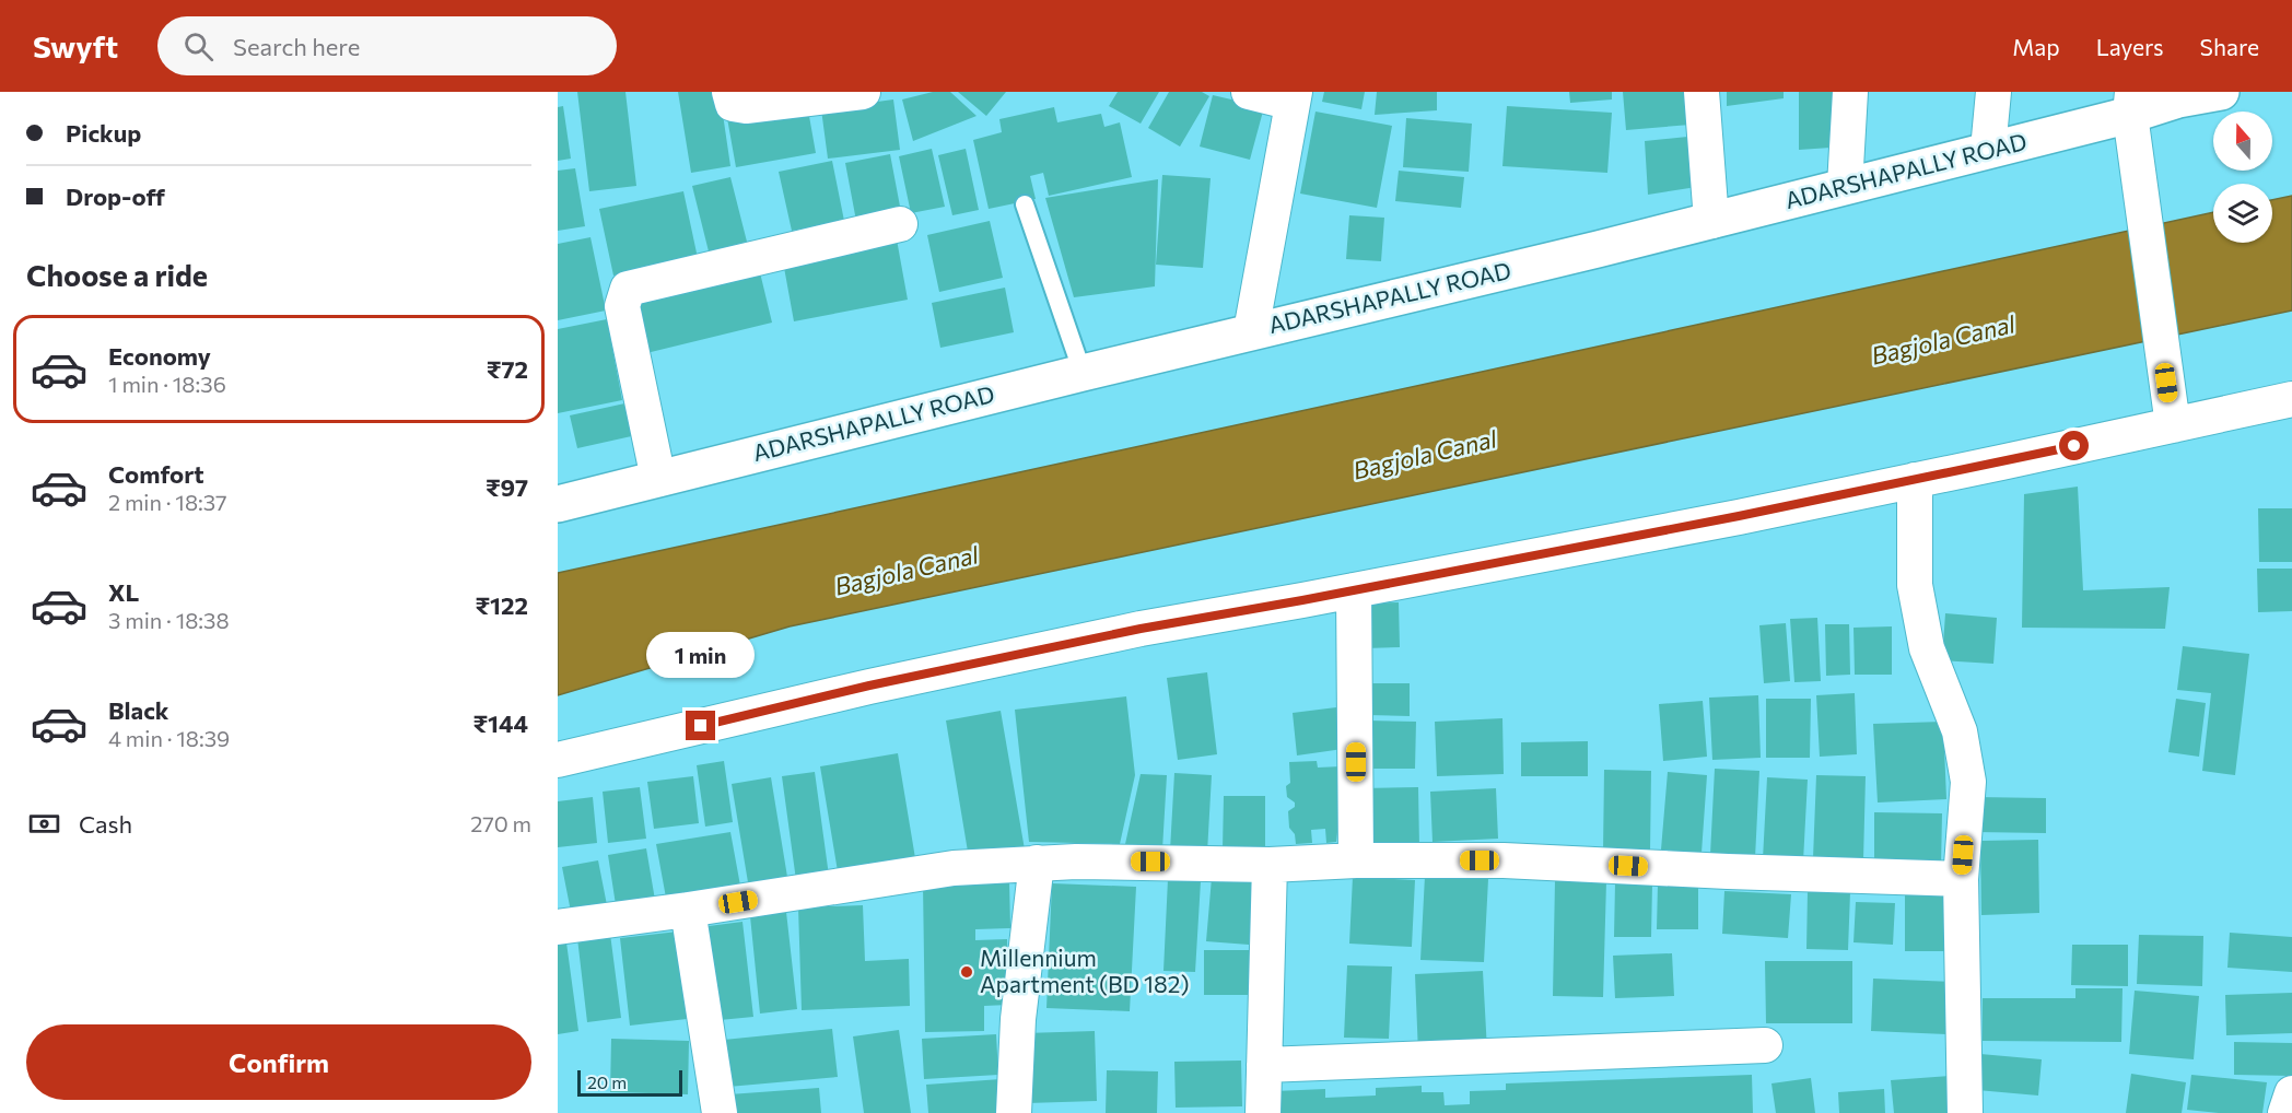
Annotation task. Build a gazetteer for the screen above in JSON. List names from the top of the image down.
{
  "streets": {
    "street": ["ADARSHAPALLY ROAD"]
  },
  "water": ["Bagjola Canal"],
  "places": ["Millennium Apartment (BD 182)"],
  "scale_bar": "20 m",
  "north": "top",
  "page": {
    "header": "Swyft",
    "search": "Search here",
    "nav": ["Map", "Layers", "Share"],
    "banner": ["Pickup", "Drop-off"],
    "heading": "Choose a ride",
    "list": [
      {
        "name": "Economy",
        "note": "1 min · 18:36",
        "value": "₹72"
      },
      {
        "name": "Comfort",
        "note": "2 min · 18:37",
        "value": "₹97"
      },
      {
        "name": "XL",
        "note": "3 min · 18:38",
        "value": "₹122"
      },
      {
        "name": "Black",
        "note": "4 min · 18:39",
        "value": "₹144"
      }
    ],
    "bubble": "1 min",
    "pay": ["Cash", "270 m"],
    "buttons": "Confirm",
    "scale": "20 m"
  }
}
